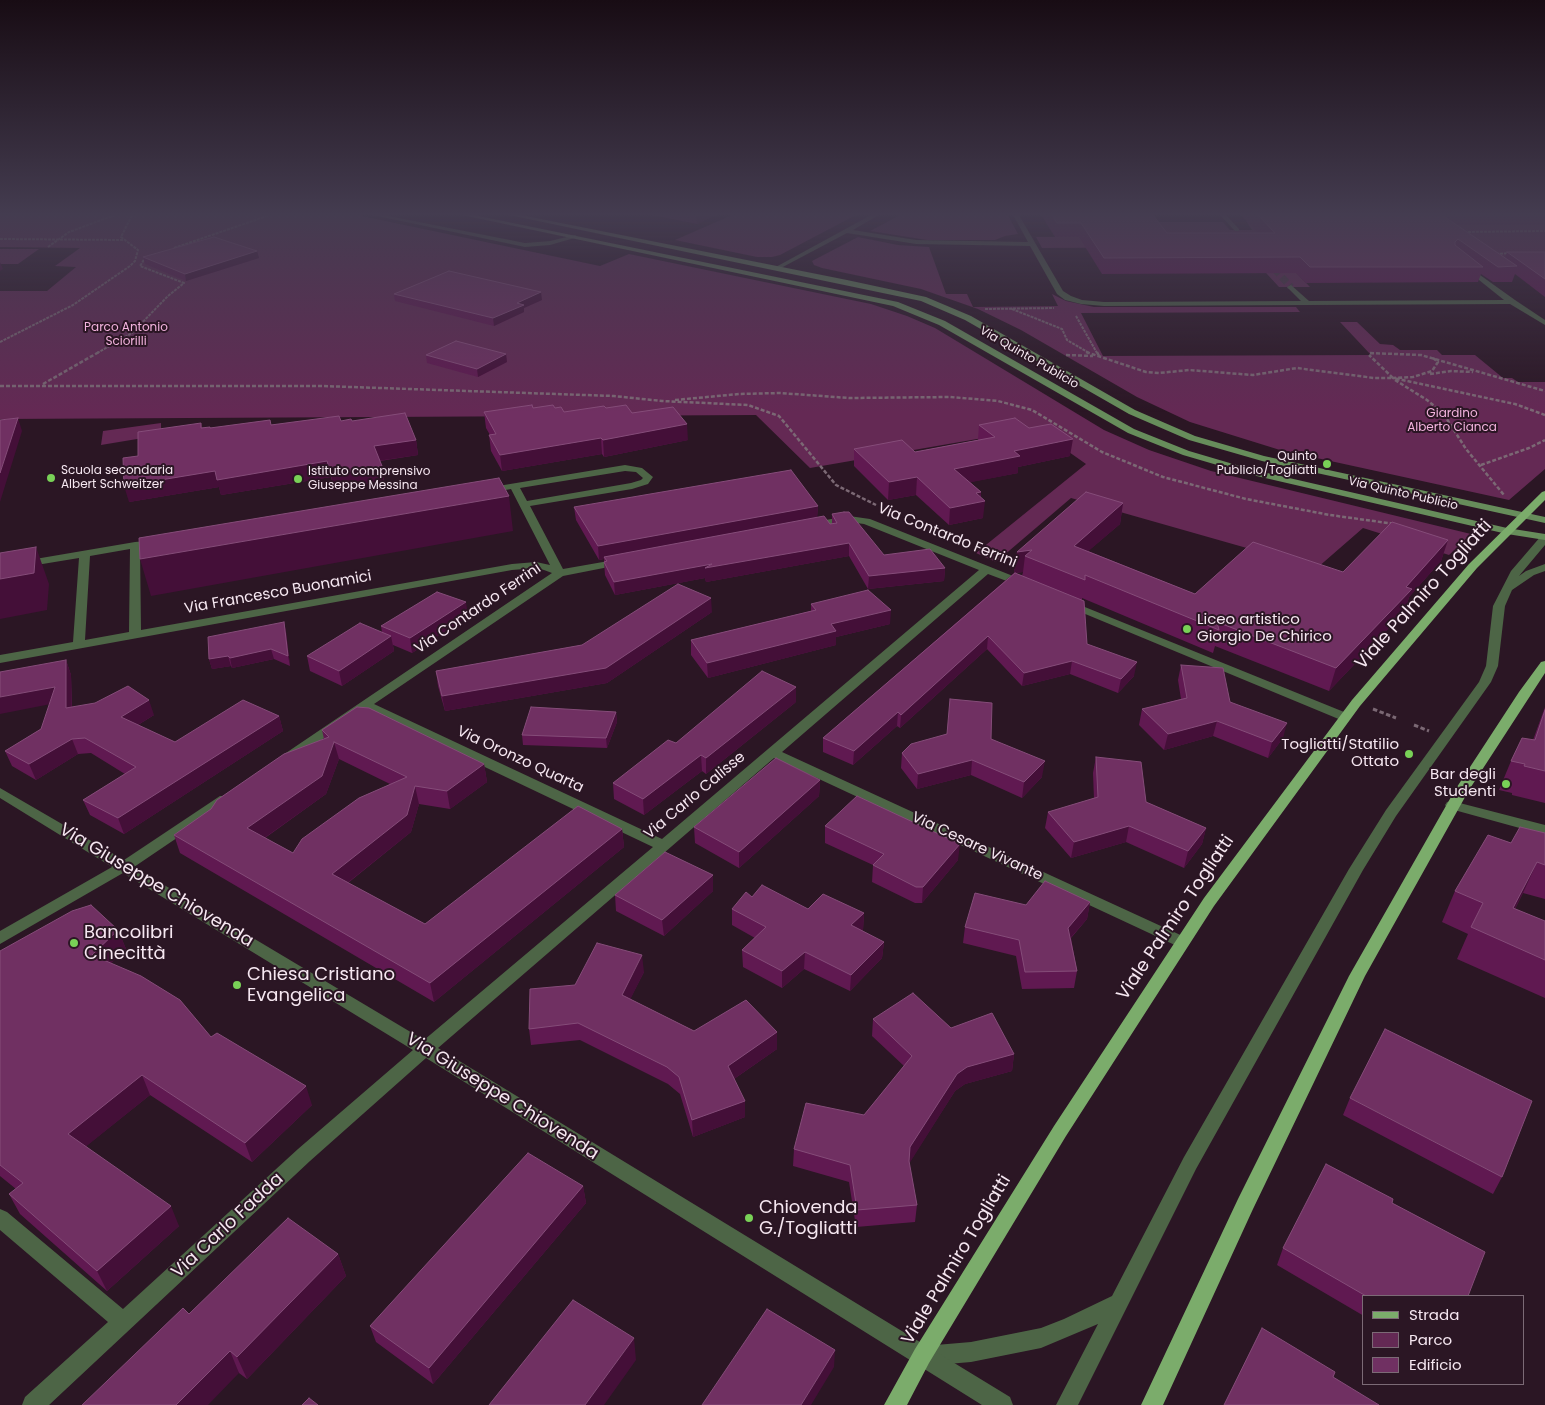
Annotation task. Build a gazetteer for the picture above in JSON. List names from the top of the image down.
{
  "streets": {
    "main road": ["Viale Palmiro Togliatti"],
    "street": [
      "Via Quinto Publicio",
      "Via Contardo Ferrini",
      "Via Francesco Buonamici",
      "Via Oronzo Quarta",
      "Via Carlo Calisse",
      "Via Cesare Vivante",
      "Via Giuseppe Chiovenda",
      "Via Carlo Fadda"
    ]
  },
  "crossings": [
    ["Via Quinto Publicio", "Viale Palmiro Togliatti"],
    ["Via Contardo Ferrini", "Via Francesco Buonamici"],
    ["Via Contardo Ferrini", "Via Oronzo Quarta"],
    ["Via Contardo Ferrini", "Via Carlo Calisse"],
    ["Viale Palmiro Togliatti", "Via Cesare Vivante"],
    ["Viale Palmiro Togliatti", "Via Giuseppe Chiovenda"],
    ["Via Oronzo Quarta", "Via Carlo Calisse"],
    ["Via Carlo Calisse", "Via Cesare Vivante"],
    ["Via Carlo Calisse", "Via Giuseppe Chiovenda"],
    ["Via Carlo Calisse", "Via Carlo Fadda"],
    ["Via Giuseppe Chiovenda", "Via Carlo Fadda"]
  ],
  "parks": ["Parco Antonio Sciorilli", "Giardino Alberto Cianca"],
  "places": [
    "Quinto Publicio/Togliatti",
    "Scuola secondaria Albert Schweitzer",
    "Istituto comprensivo Giuseppe Messina",
    "Liceo artistico Giorgio De Chirico",
    "Togliatti/Statilio Ottato",
    "Bar degli Studenti",
    "Bancolibri Cinecittà",
    "Chiesa Cristiano Evangelica",
    "Chiovenda G./Togliatti"
  ],
  "legend": ["Strada", "Parco", "Edificio"]
}
